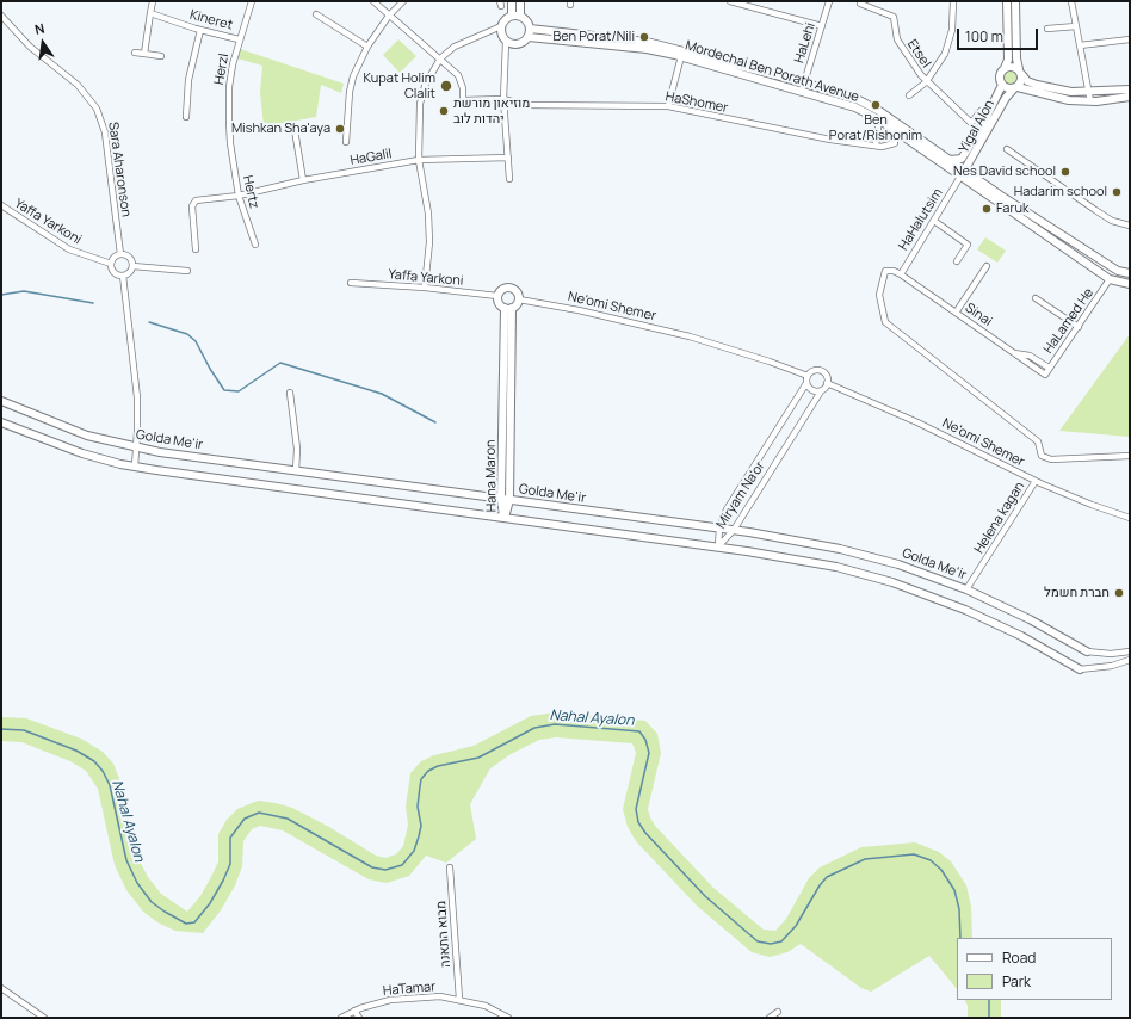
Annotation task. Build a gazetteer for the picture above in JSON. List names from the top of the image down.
{
  "streets": {
    "street": [
      "Kineret",
      "HaLehi",
      "Etsel",
      "Herzl",
      "Mordechai Ben Porath Avenue",
      "HaShomer",
      "Yigal Alon",
      "HaGalil",
      "Sara Aharonson",
      "Hertz",
      "HaHalutsim",
      "Yaffa Yarkoni",
      "Ne'omi Shemer",
      "Sinai",
      "HaLamed He",
      "Golda Me'ir",
      "Hana Maron",
      "Miryam Na'or",
      "Helena kagan",
      "מבוא התאנה",
      "HaTamar"
    ]
  },
  "crossings": [
    ["Kineret", "Herzl"],
    ["HaLehi", "Mordechai Ben Porath Avenue"],
    ["Herzl", "Hertz"],
    ["Mordechai Ben Porath Avenue", "Yigal Alon"],
    ["Mordechai Ben Porath Avenue", "HaHalutsim"],
    ["Mordechai Ben Porath Avenue", "HaLamed He"],
    ["Yigal Alon", "HaHalutsim"],
    ["HaGalil", "Hertz"],
    ["Sara Aharonson", "Yaffa Yarkoni"],
    ["HaHalutsim", "Sinai"],
    ["Yaffa Yarkoni", "Ne'omi Shemer"],
    ["Yaffa Yarkoni", "Hana Maron"],
    ["Ne'omi Shemer", "Hana Maron"],
    ["Ne'omi Shemer", "Miryam Na'or"],
    ["Ne'omi Shemer", "Helena kagan"],
    ["Sinai", "HaLamed He"],
    ["Golda Me'ir", "Hana Maron"],
    ["Golda Me'ir", "Miryam Na'or"],
    ["Golda Me'ir", "Helena kagan"],
    ["מבוא התאנה", "HaTamar"]
  ],
  "water": ["Nahal Ayalon"],
  "places": [
    "Ben Porat/Nili",
    "Kupat Holim Clalit",
    "Ben Porat/Rishonim",
    "מוזיאון מורשת יהדות לוב",
    "Mishkan Sha'aya",
    "Nes David school",
    "Hadarim school",
    "Faruk",
    "חברת חשמל"
  ],
  "legend": ["Road", "Park"],
  "scale_bar": "100 m",
  "north": "top"
}
